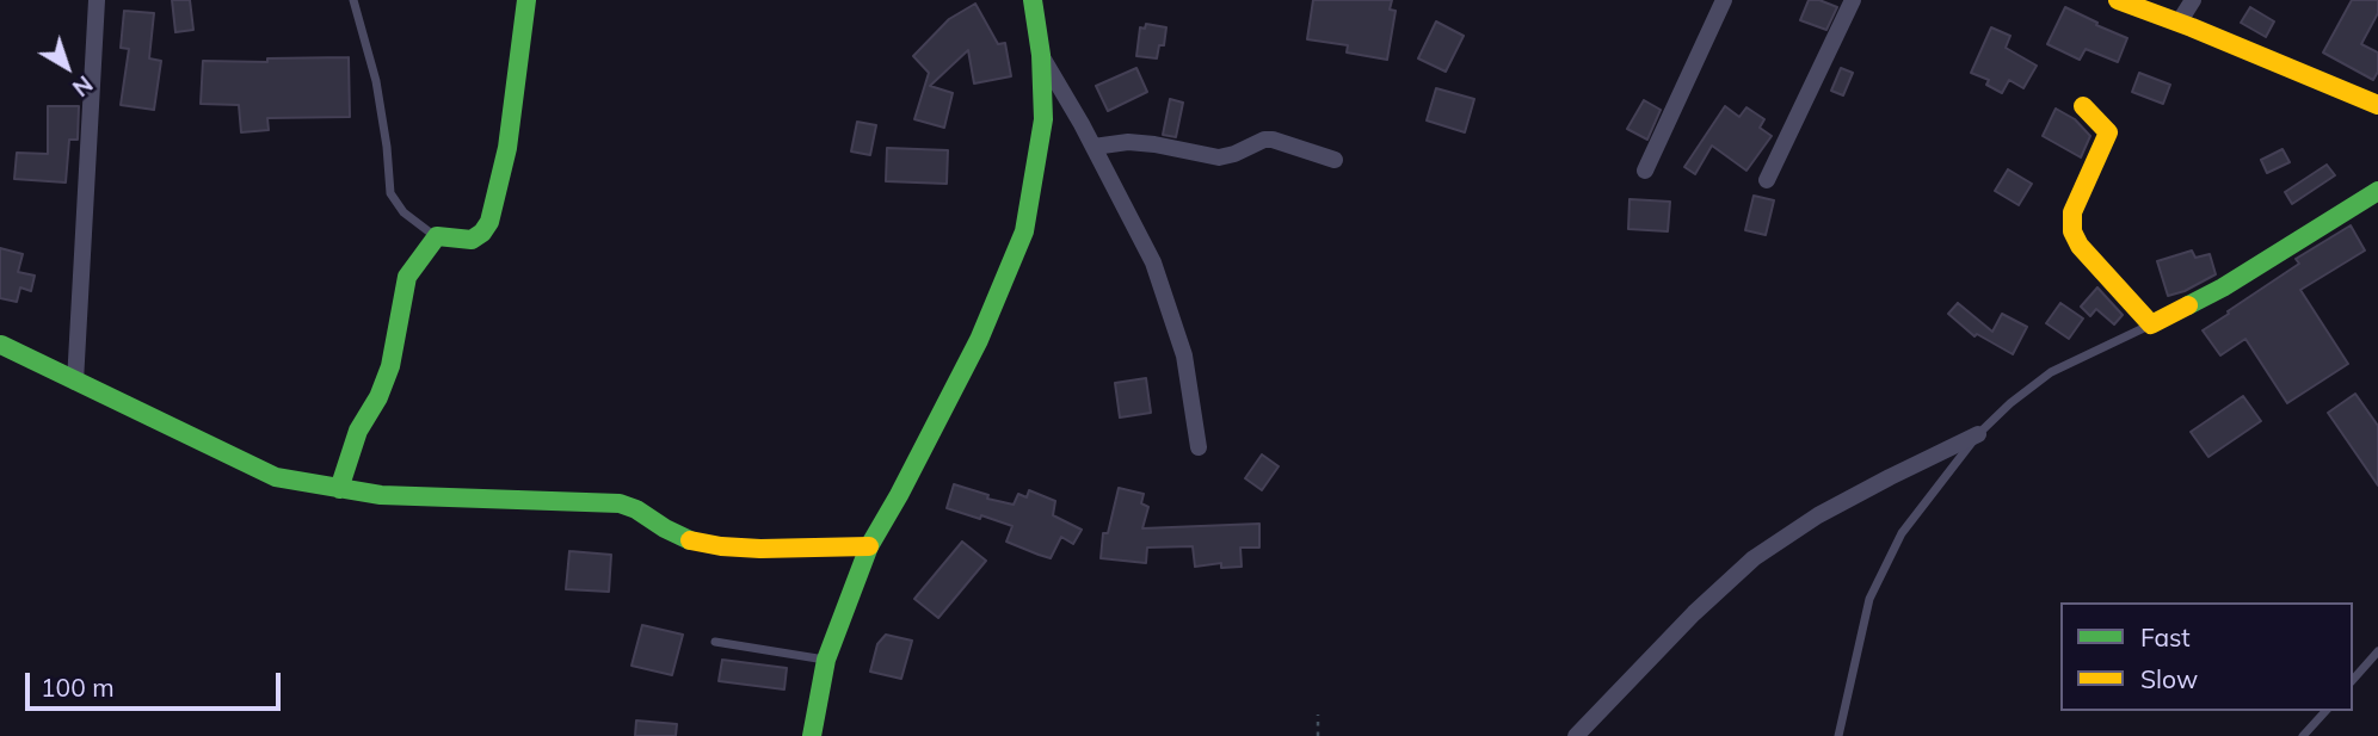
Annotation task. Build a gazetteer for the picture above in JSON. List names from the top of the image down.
{
  "legend": ["Fast", "Slow"],
  "scale_bar": "100 m",
  "north": "bottom right"
}
